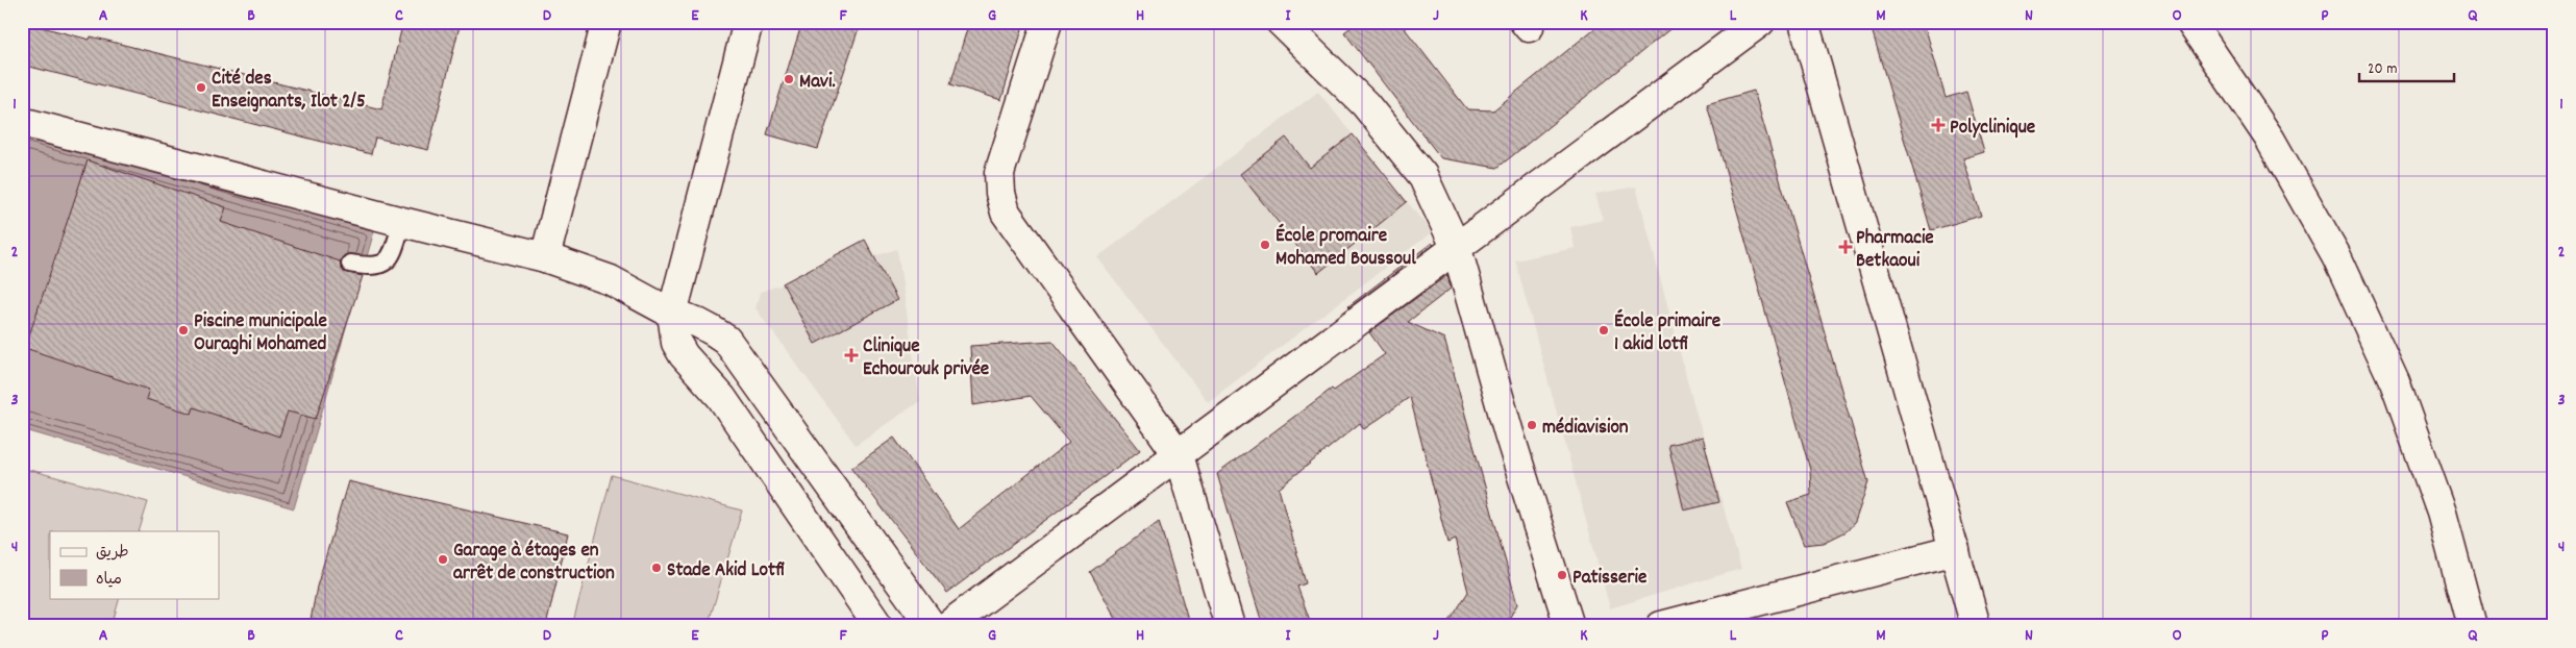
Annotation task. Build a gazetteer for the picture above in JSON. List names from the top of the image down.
{
  "places": {
    "other": [
      "Mavi.",
      "Cité des Enseignants, Ilot 2/5",
      "École promaire Mohamed Boussoul",
      "Piscine municipale Ouraghi Mohamed",
      "École primaire 1 akid lotfi",
      "médiavision",
      "Garage à étages en arrêt de construction",
      "Stade Akid Lotfi",
      "Patisserie"
    ],
    "health": ["Polyclinique", "Pharmacie Betkaoui", "Clinique Echourouk privée"]
  },
  "legend": ["طريق", "مياه"],
  "scale_bar": "20 m",
  "grid": {
    "columns": [
      "A",
      "B",
      "C",
      "D",
      "E",
      "F",
      "G",
      "H",
      "I",
      "J",
      "K",
      "L",
      "M",
      "N",
      "O",
      "P",
      "Q"
    ],
    "rows": [
      "1",
      "2",
      "3",
      "4"
    ]
  }
}
